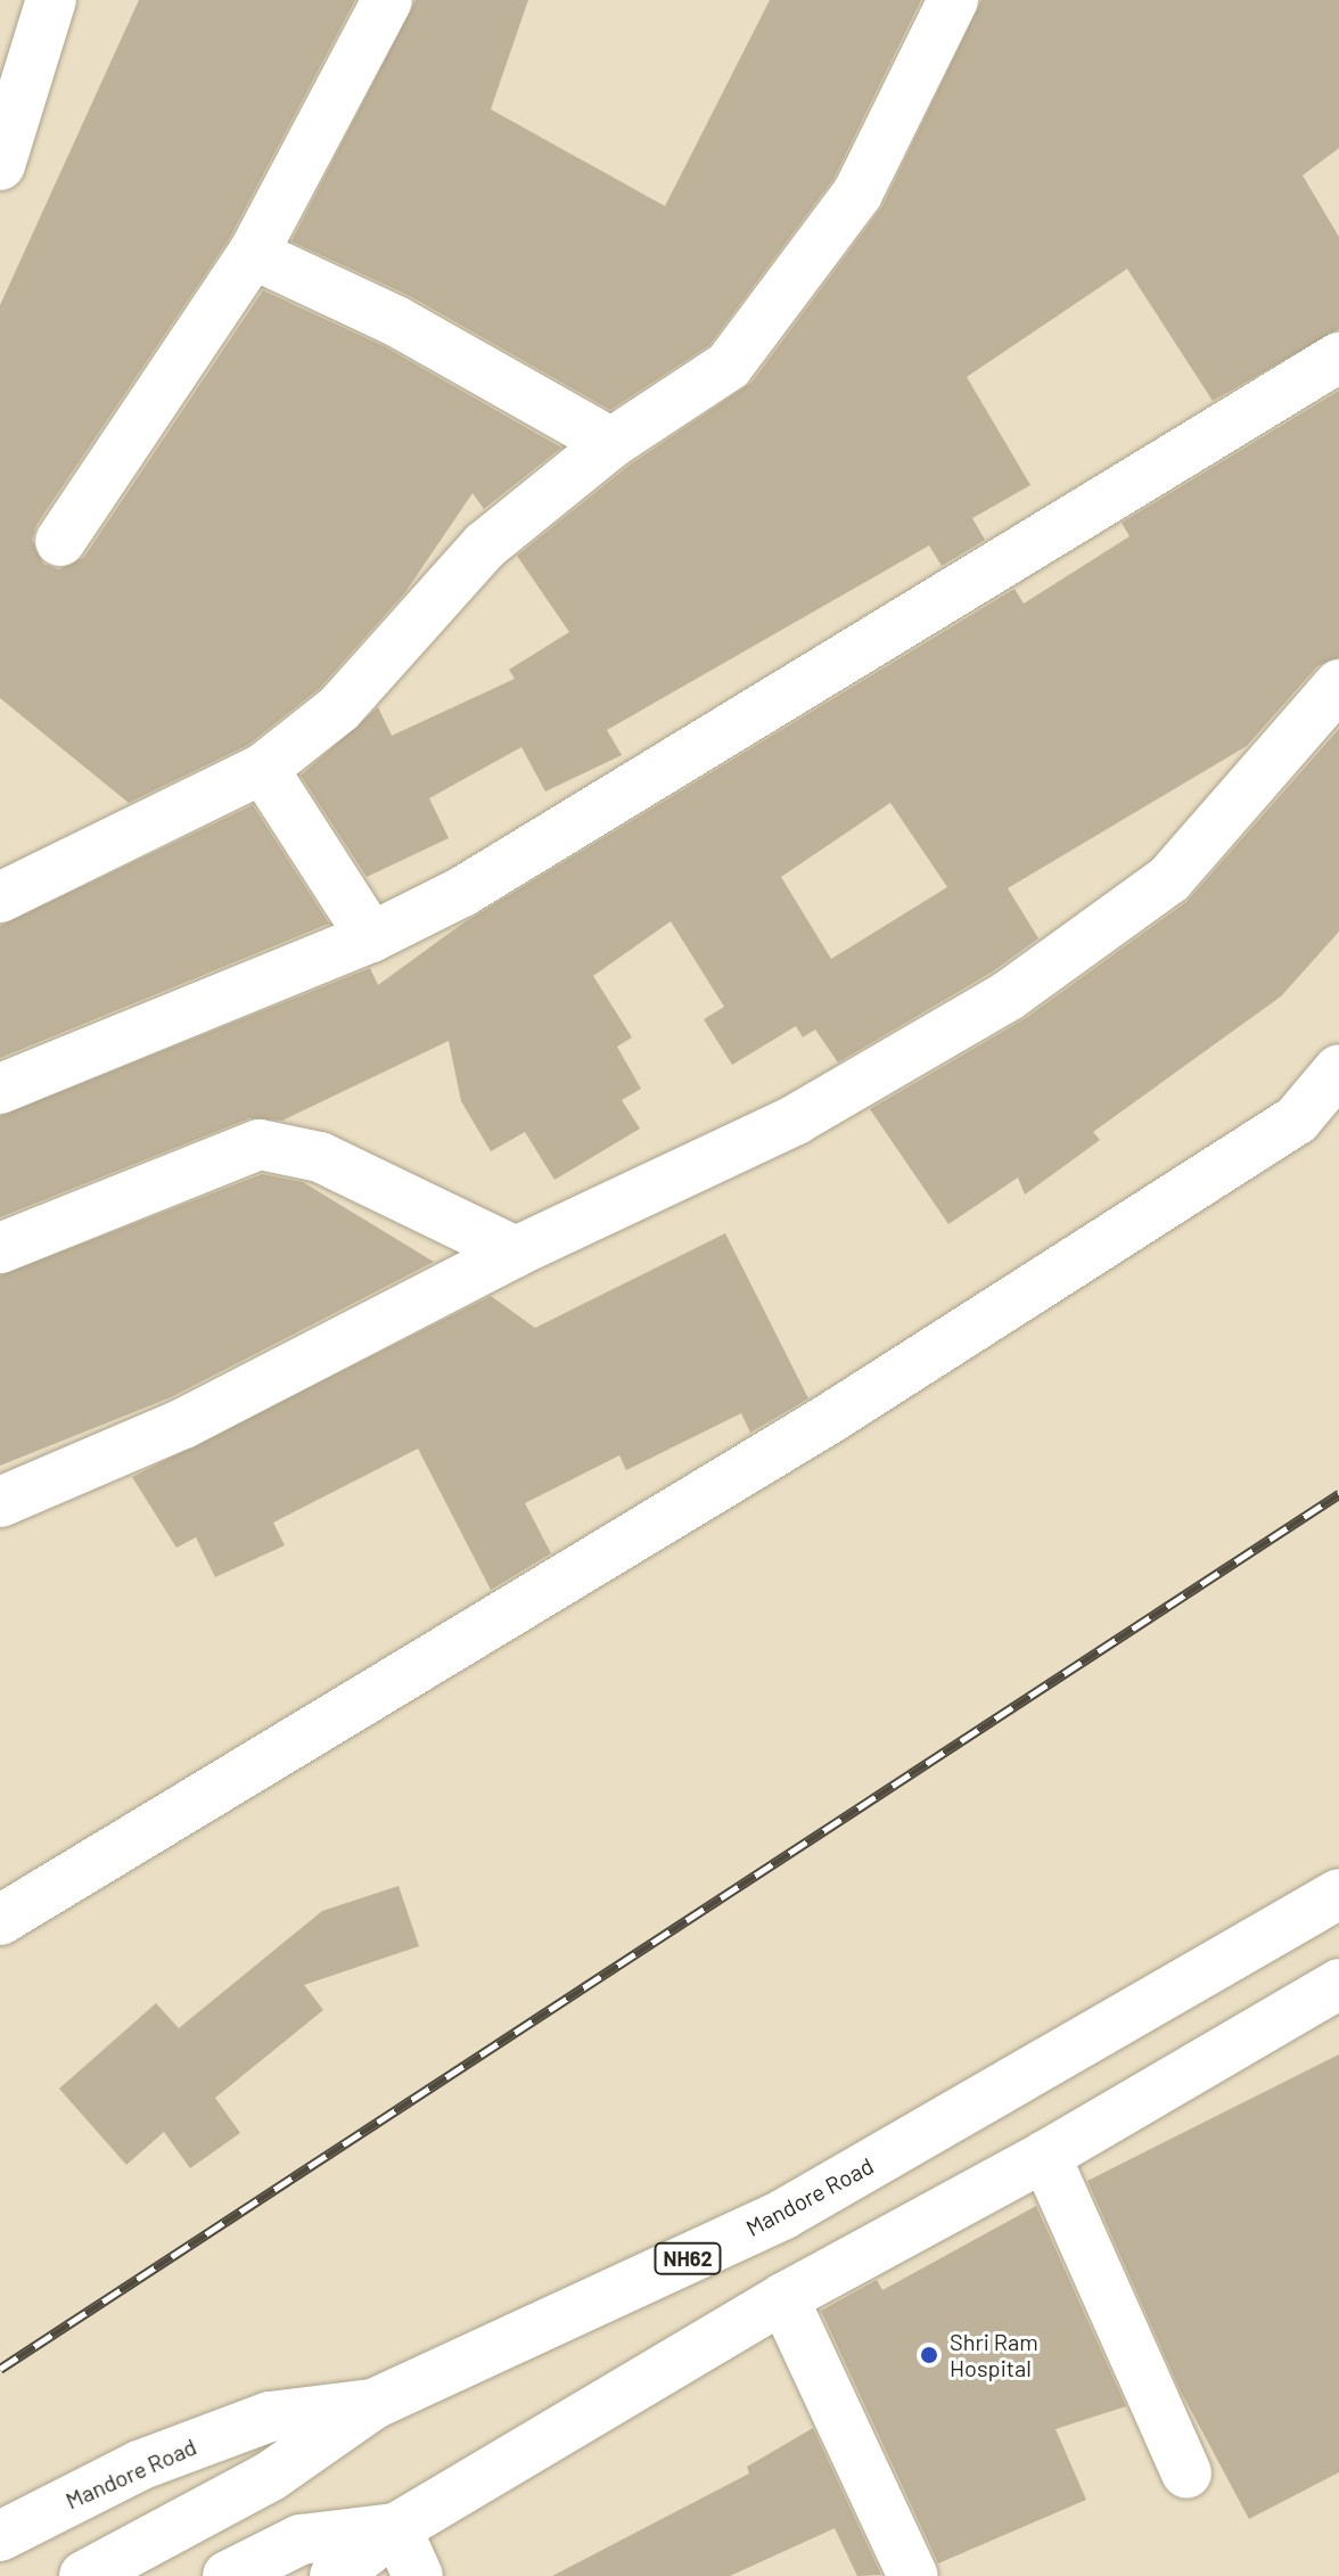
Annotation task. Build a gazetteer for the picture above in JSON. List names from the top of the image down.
{
  "streets": {
    "main road": ["Mandore Road", "NH62"]
  },
  "places": ["Shri Ram Hospital"]
}
